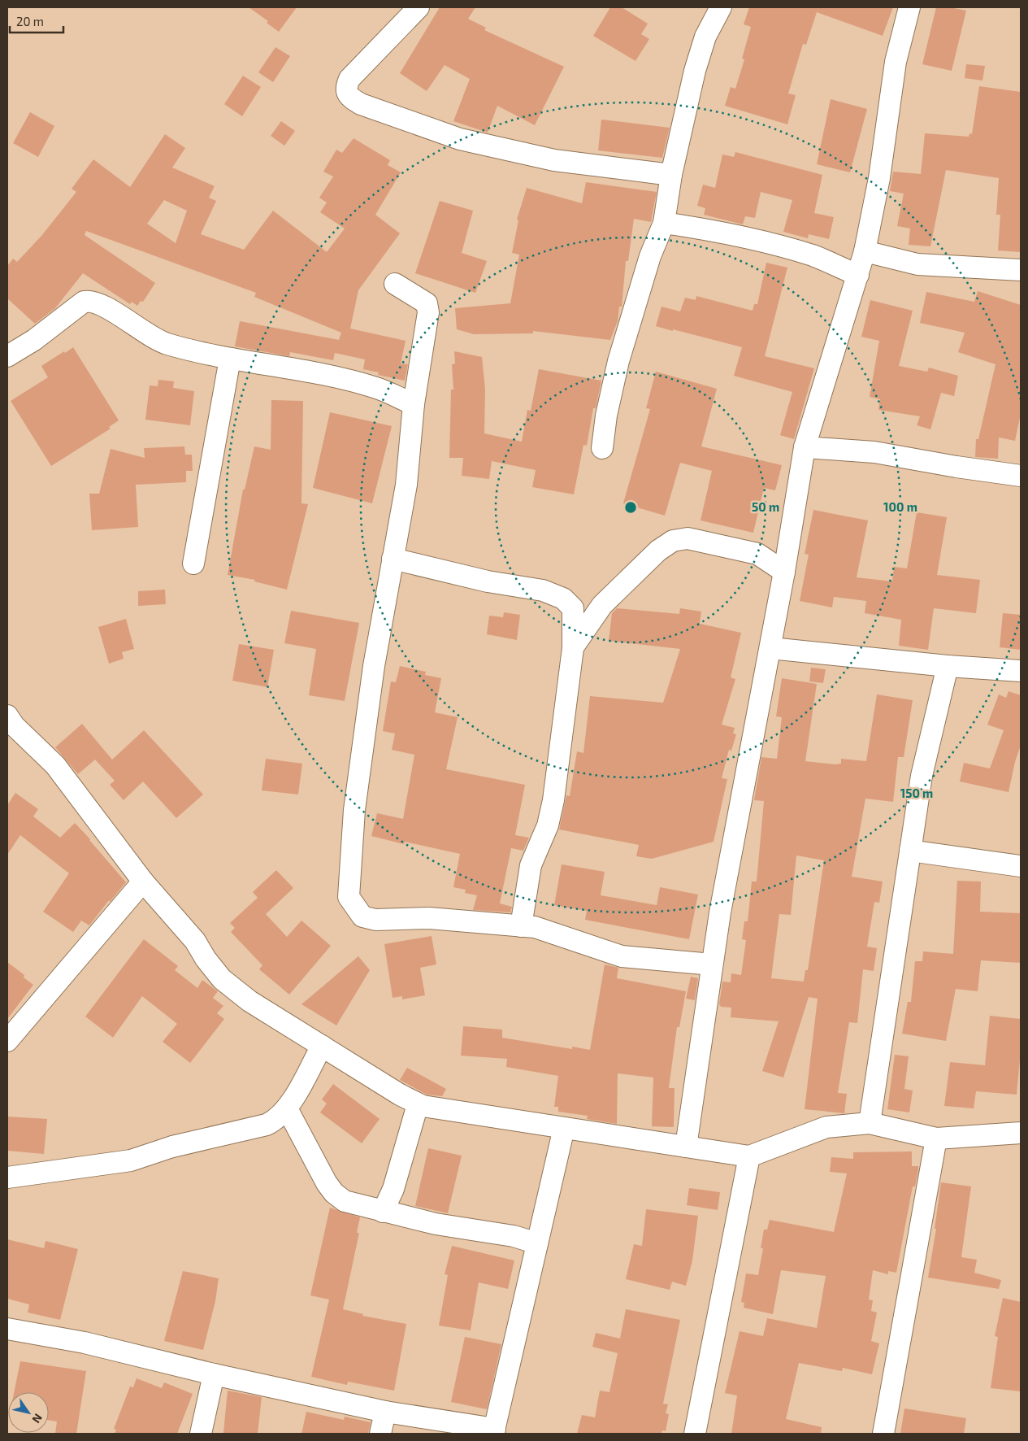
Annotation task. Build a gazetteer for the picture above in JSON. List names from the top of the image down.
{
  "scale_bar": "20 m",
  "north": "bottom right",
  "rings": ["50 m", "100 m", "150 m"]
}
